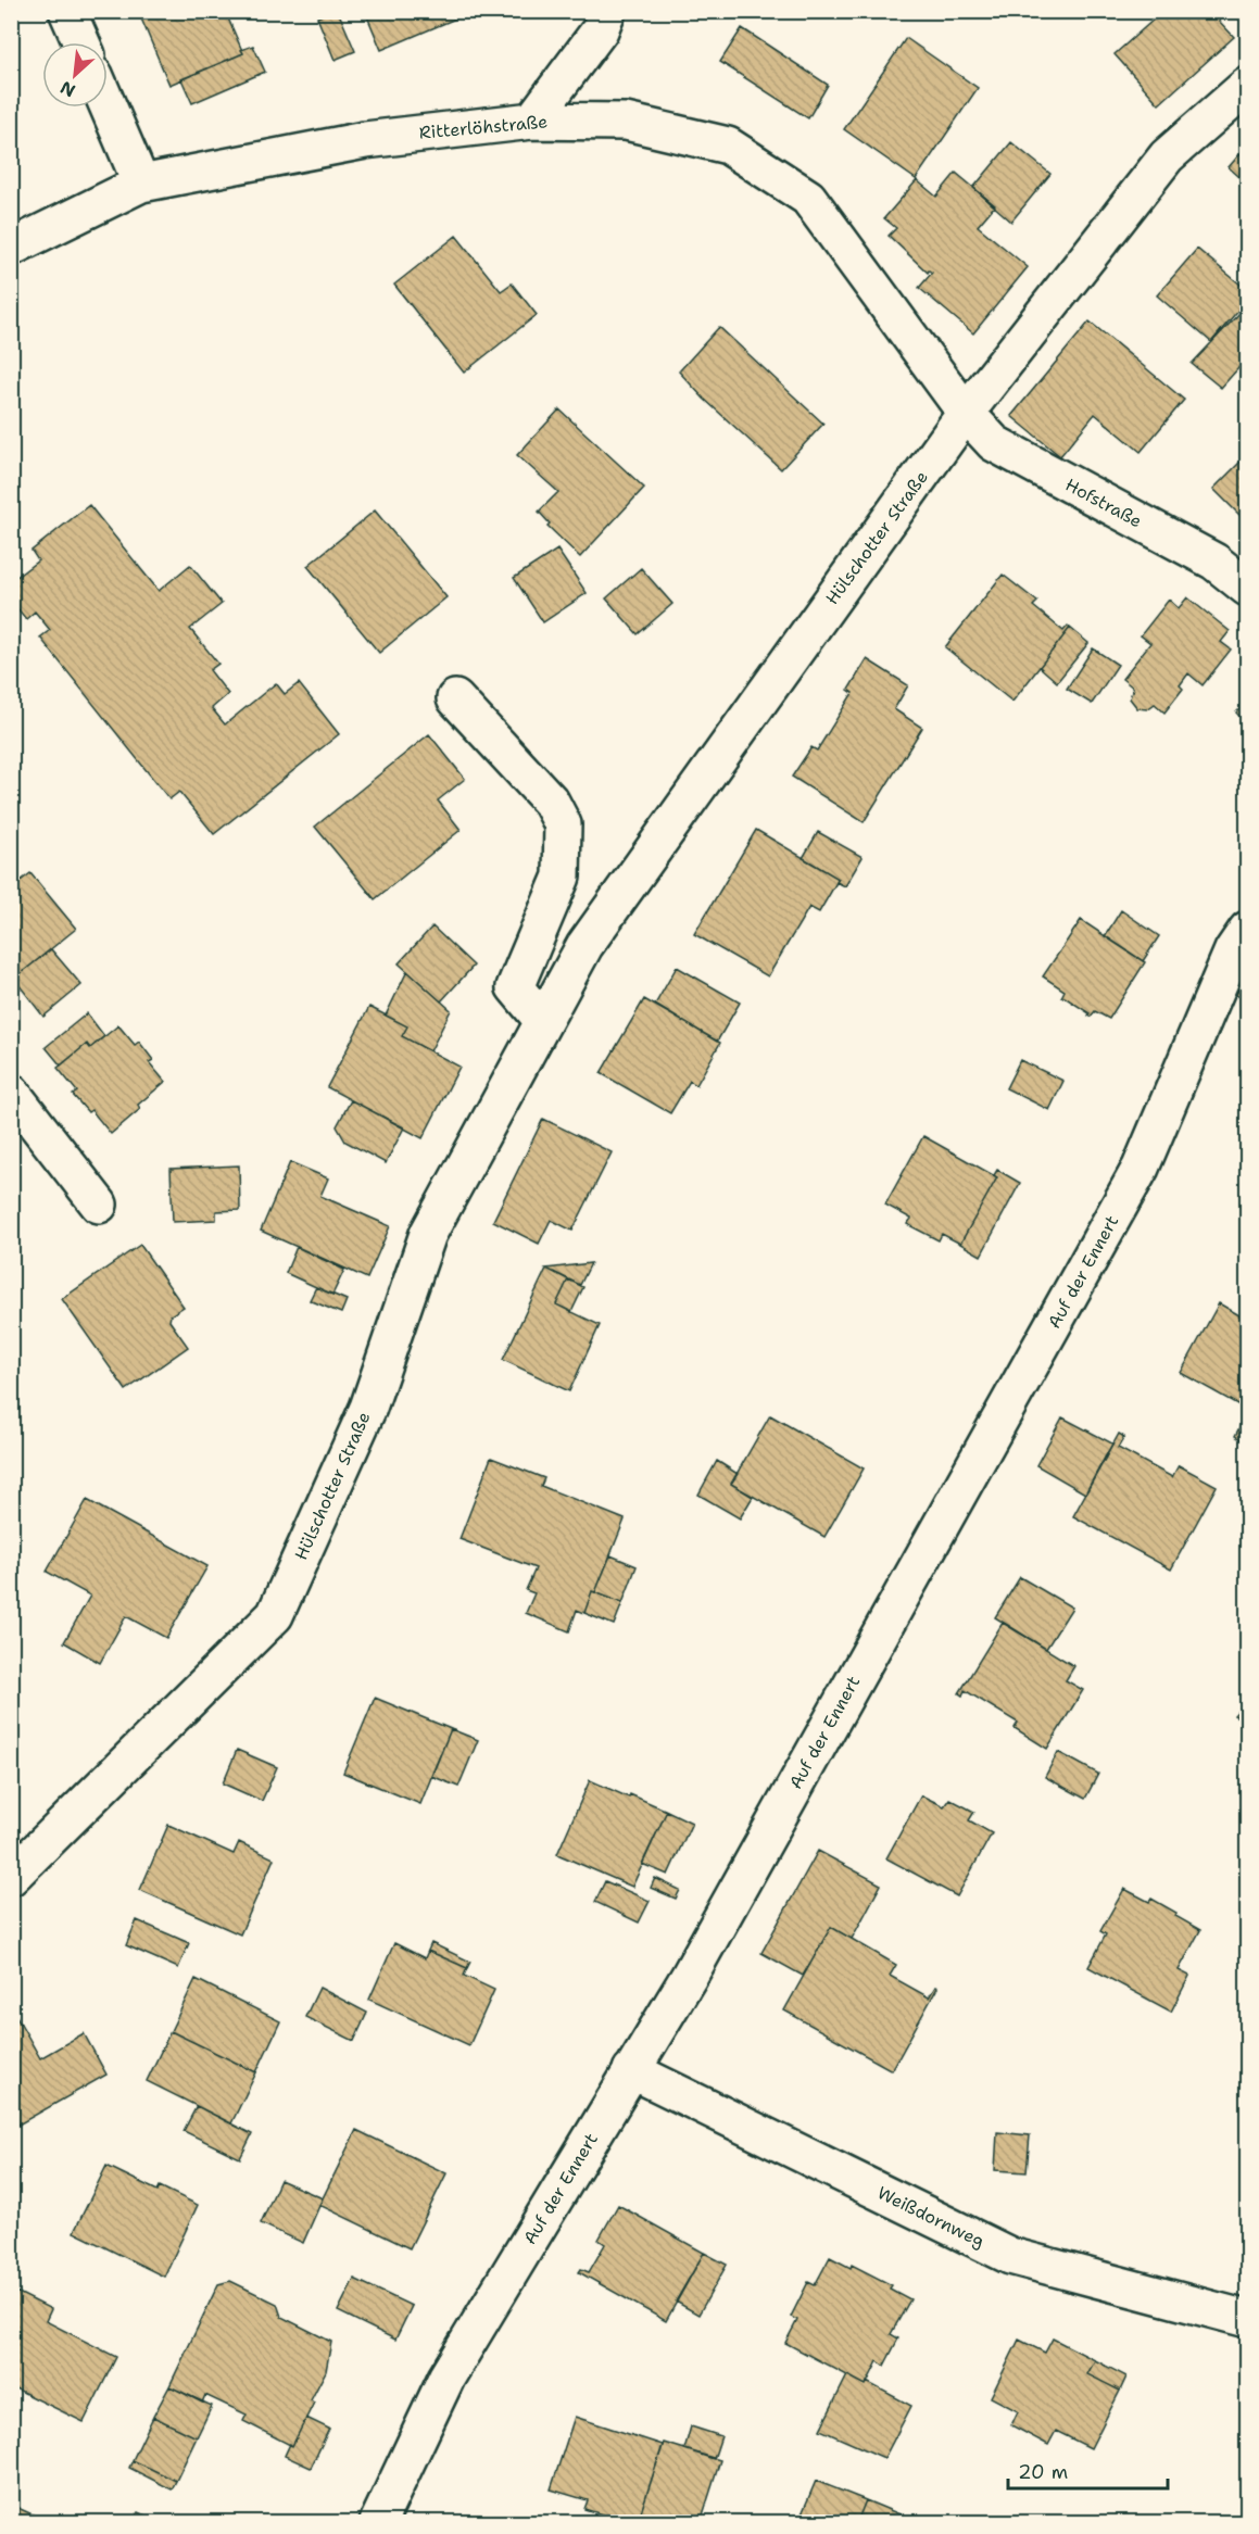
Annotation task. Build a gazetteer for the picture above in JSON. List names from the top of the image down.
{
  "streets": {
    "street": [
      "Ritterlöhstraße",
      "Hofstraße",
      "Hülschotter Straße",
      "Auf der Ennert",
      "Weißdornweg"
    ]
  },
  "crossings": [
    ["Ritterlöhstraße", "Hofstraße"],
    ["Ritterlöhstraße", "Hülschotter Straße"],
    ["Hofstraße", "Hülschotter Straße"],
    ["Auf der Ennert", "Weißdornweg"]
  ],
  "scale_bar": "20 m",
  "north": "bottom left"
}
